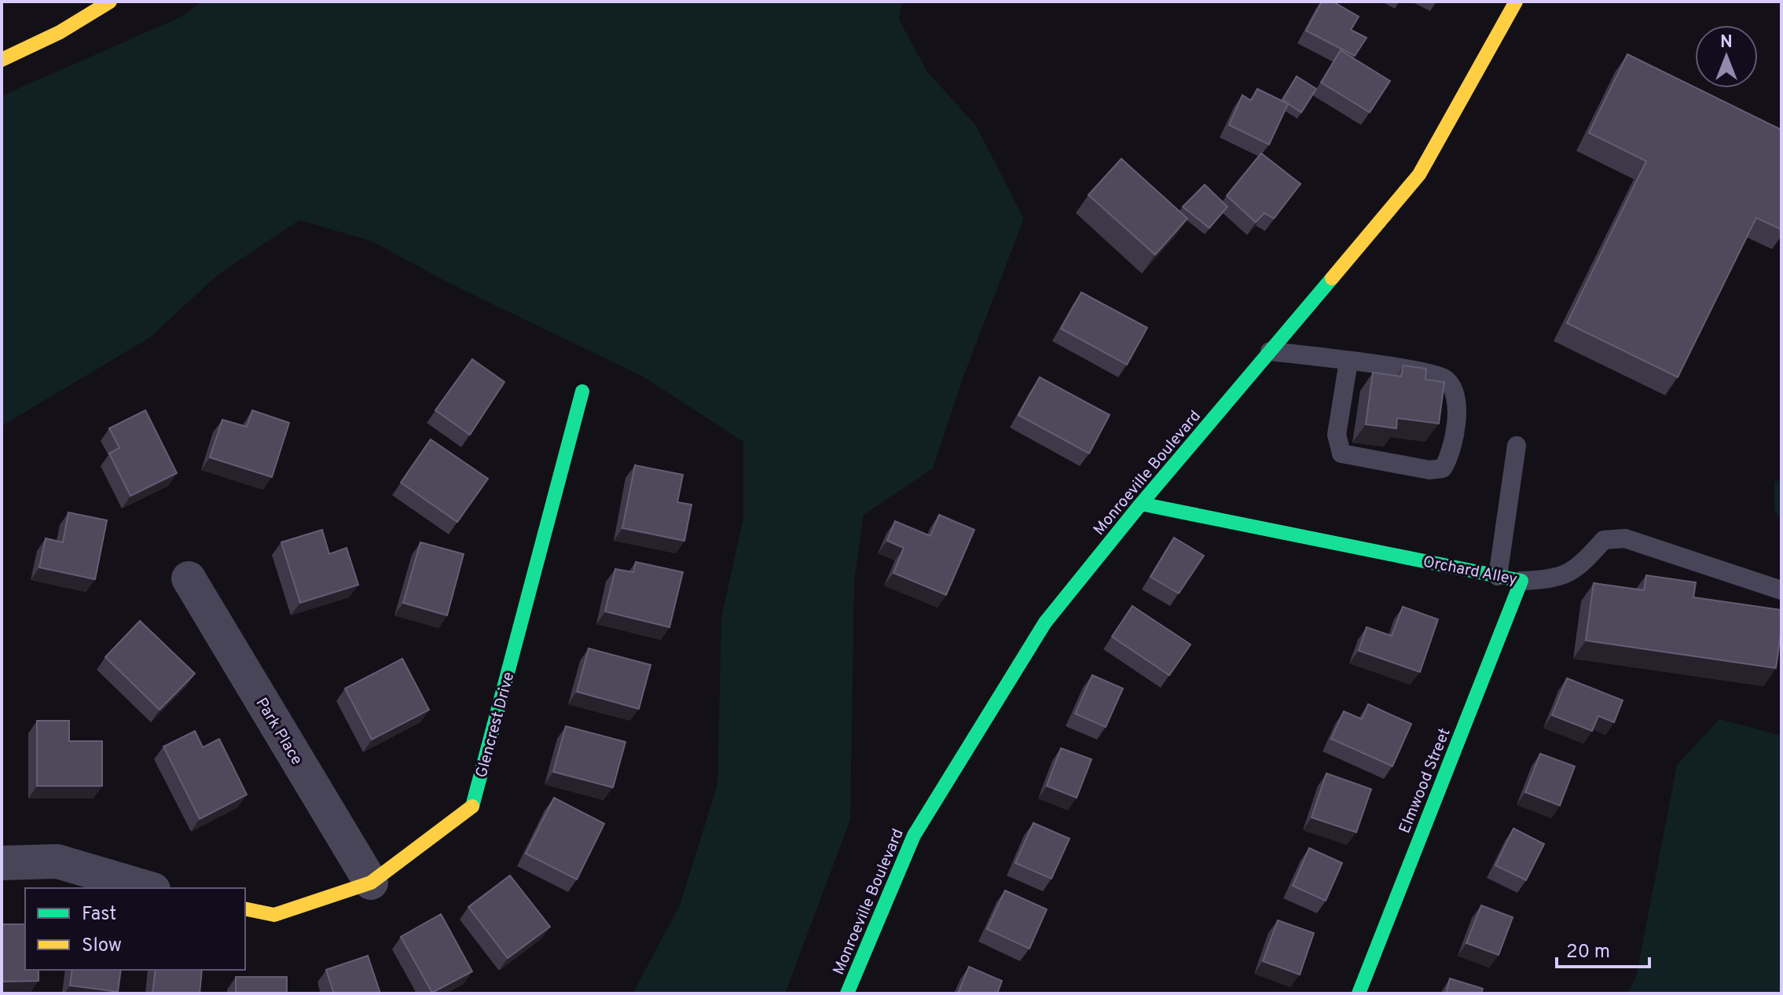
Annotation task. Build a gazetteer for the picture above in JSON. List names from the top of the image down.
{
  "streets": {
    "street": [
      "Monroeville Boulevard",
      "Orchard Alley",
      "Glencrest Drive",
      "Park Place",
      "Elmwood Street"
    ]
  },
  "crossings": [
    ["Monroeville Boulevard", "Orchard Alley"],
    ["Orchard Alley", "Elmwood Street"],
    ["Glencrest Drive", "Park Place"]
  ],
  "legend": ["Fast", "Slow"],
  "scale_bar": "20 m",
  "north": "top"
}
